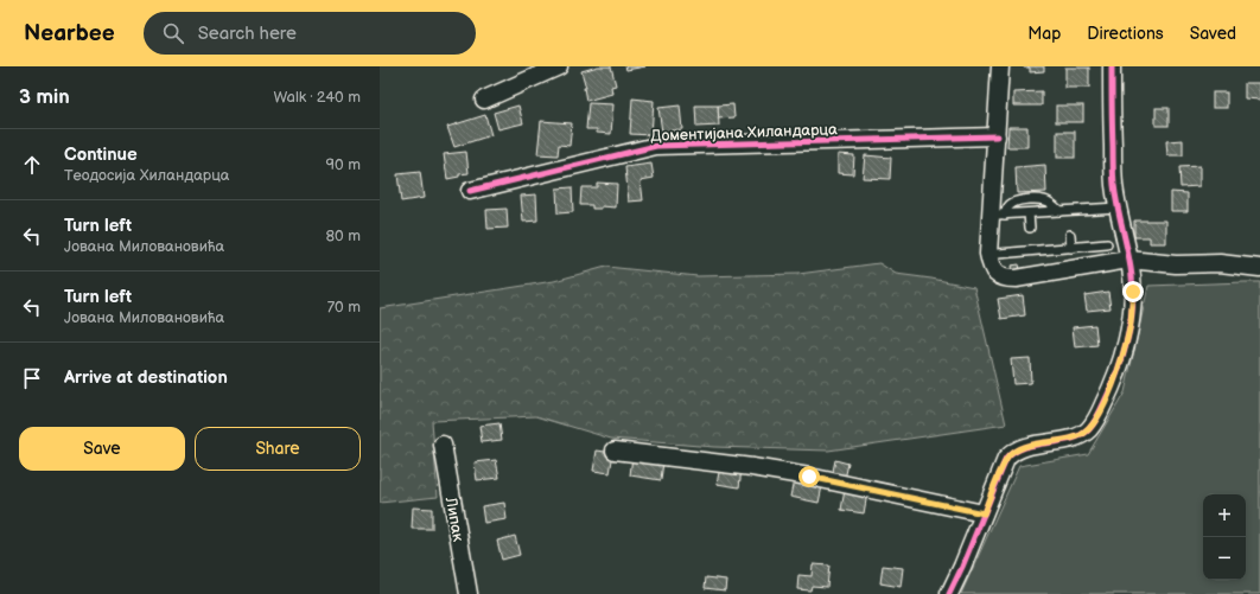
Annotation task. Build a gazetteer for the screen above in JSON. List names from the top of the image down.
{
  "streets": {
    "street": ["Доментијана Хиландарца", "Липак"]
  },
  "page": {
    "header": "Nearbee",
    "search": "Search here",
    "nav": ["Map", "Directions", "Saved"],
    "heading": ["3 min", "Walk · 240 m"],
    "list": [
      ["Continue", "Теодосија Хиландарца", "90 m"],
      ["Turn left", "Јована Миловановића", "80 m"],
      ["Turn left", "Јована Миловановића", "70 m"],
      "Arrive at destination"
    ],
    "buttons": ["Save", "Share"],
    "map_buttons": ["+", "−"]
  }
}
